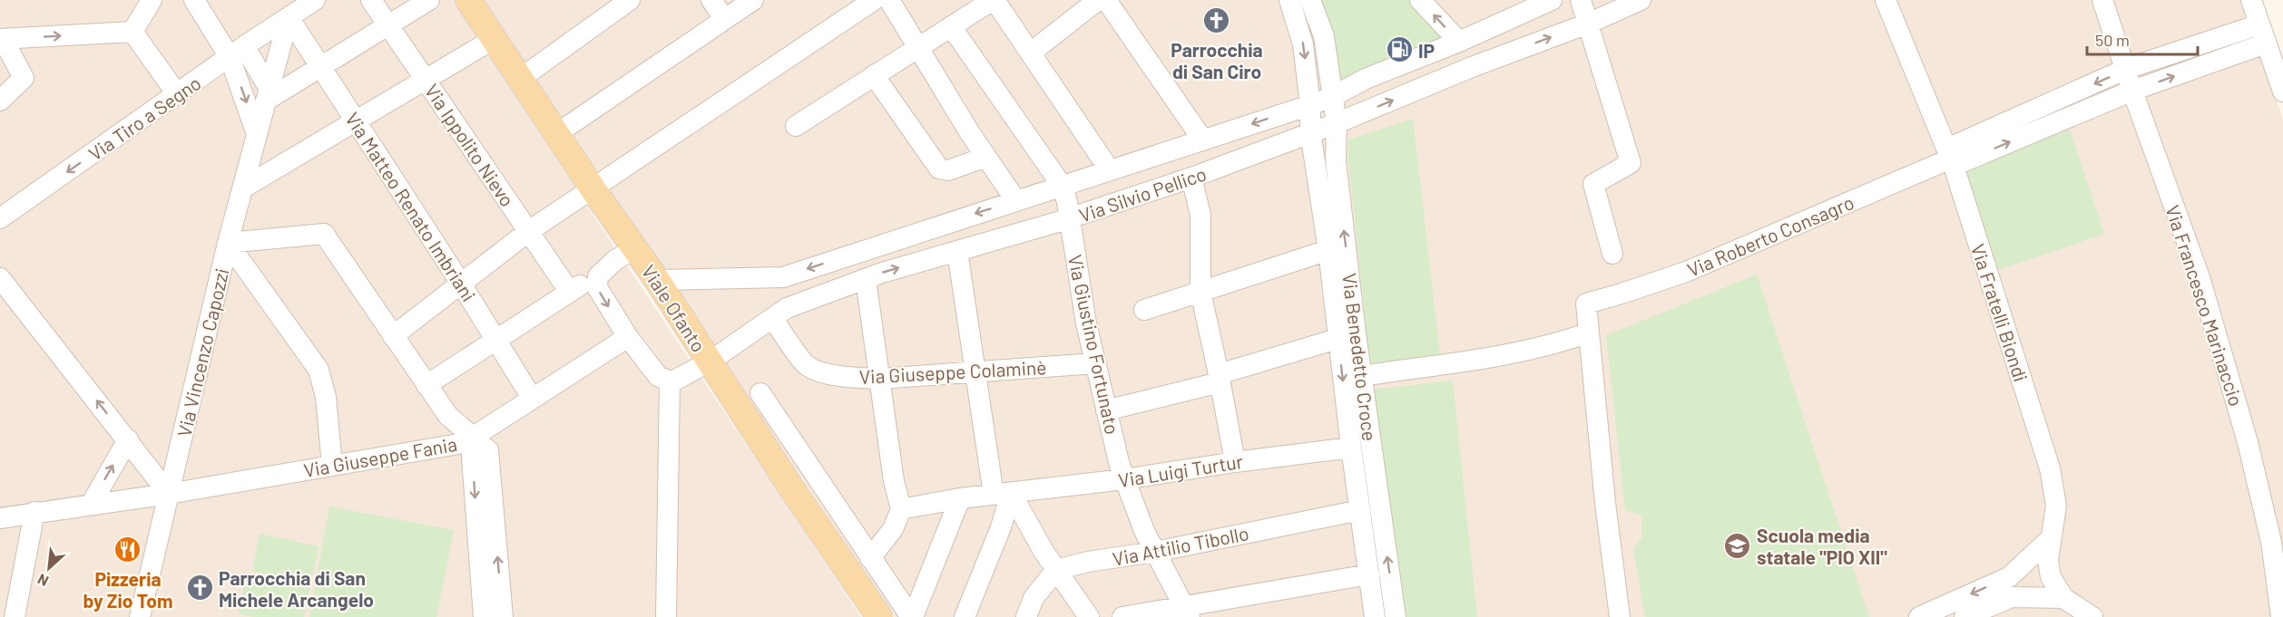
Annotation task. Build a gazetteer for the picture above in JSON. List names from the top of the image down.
{
  "streets": {
    "main road": ["Viale Ofanto"],
    "street": [
      "Via Tiro a Segno",
      "Via Ippolito Nievo",
      "Via Silvio Pellico",
      "Via Matteo Renato Imbriani",
      "Via Roberto Consagro",
      "Via Francesco Marinaccio",
      "Via Fratelli Biondi",
      "Via Giustino Fortunato",
      "Via Vincenzo Capozzi",
      "Via Benedetto Croce",
      "Via Giuseppe Colaminè",
      "Via Giuseppe Fania",
      "Via Luigi Turtur",
      "Via Attilio Tibollo"
    ]
  },
  "crossings": [
    ["Via Tiro a Segno", "Via Matteo Renato Imbriani"],
    ["Via Tiro a Segno", "Via Vincenzo Capozzi"],
    ["Via Silvio Pellico", "Viale Ofanto"],
    ["Via Silvio Pellico", "Via Giustino Fortunato"],
    ["Via Silvio Pellico", "Via Benedetto Croce"],
    ["Via Silvio Pellico", "Via Giuseppe Colaminè"],
    ["Via Matteo Renato Imbriani", "Via Vincenzo Capozzi"],
    ["Via Matteo Renato Imbriani", "Via Giuseppe Fania"],
    ["Via Roberto Consagro", "Via Francesco Marinaccio"],
    ["Via Roberto Consagro", "Via Fratelli Biondi"],
    ["Via Giustino Fortunato", "Via Giuseppe Colaminè"],
    ["Via Giustino Fortunato", "Via Luigi Turtur"],
    ["Via Giustino Fortunato", "Via Attilio Tibollo"],
    ["Via Vincenzo Capozzi", "Via Giuseppe Fania"],
    ["Via Benedetto Croce", "Via Luigi Turtur"],
    ["Via Benedetto Croce", "Via Attilio Tibollo"]
  ],
  "one_way": ["Via Tiro a Segno"],
  "places": {
    "church": ["Parrocchia di San Ciro", "Parrocchia di San Michele Arcangelo"],
    "fuel station": ["IP"],
    "school or university": ["Scuola media statale \"PIO XII\""],
    "restaurant": ["Pizzeria by Zio Tom"]
  },
  "scale_bar": "50 m",
  "north": "bottom left"
}
